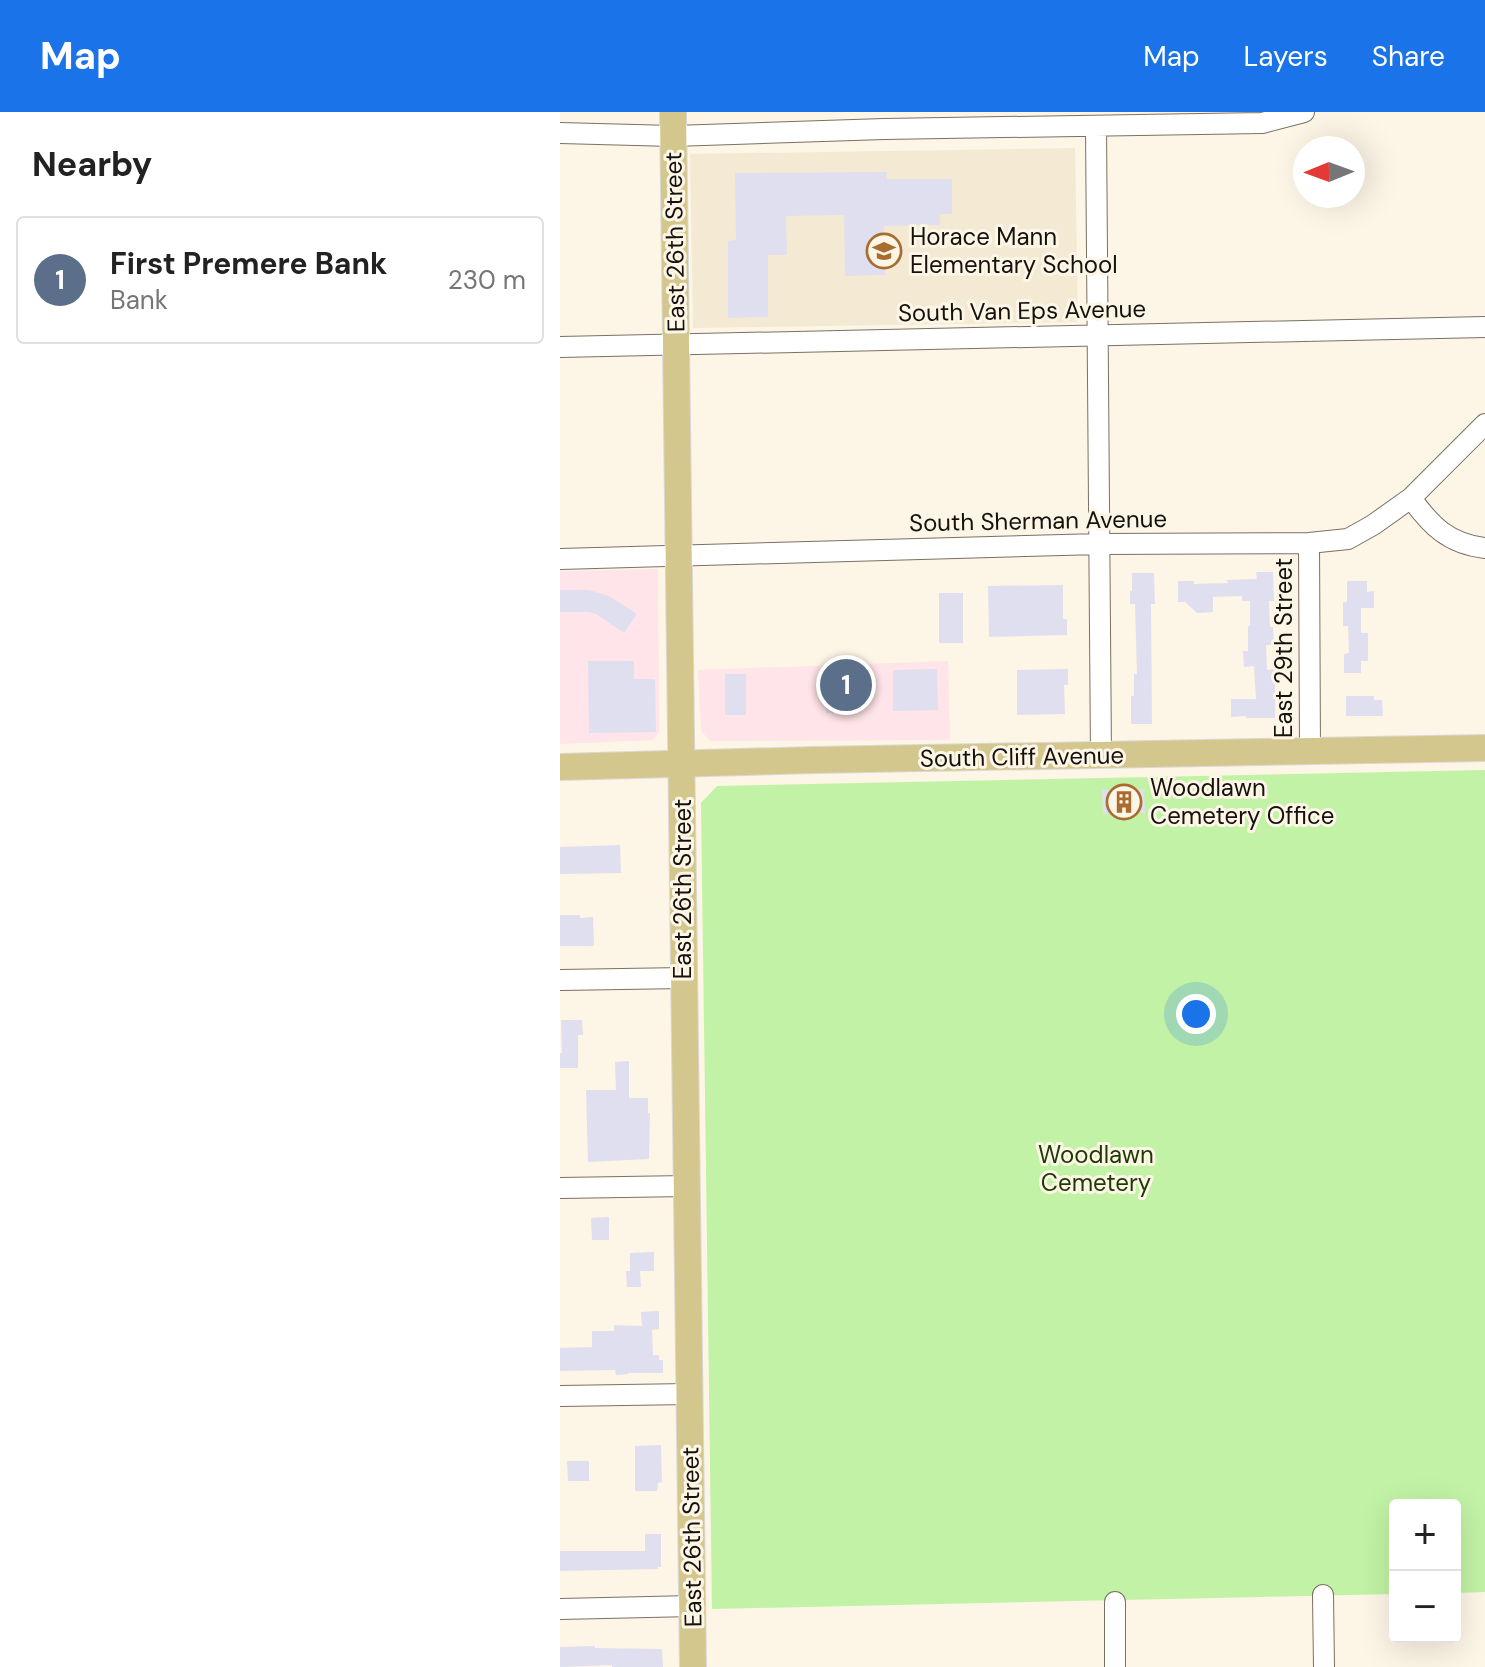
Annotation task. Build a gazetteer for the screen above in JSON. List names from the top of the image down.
{
  "streets": {
    "main road": ["East 26th Street", "South Cliff Avenue"],
    "street": ["South Van Eps Avenue", "South Sherman Avenue", "East 29th Street"]
  },
  "crossings": [
    ["East 26th Street", "South Van Eps Avenue"],
    ["East 26th Street", "South Sherman Avenue"],
    ["East 26th Street", "South Cliff Avenue"],
    ["South Sherman Avenue", "East 29th Street"],
    ["East 29th Street", "South Cliff Avenue"]
  ],
  "parks": ["Woodlawn Cemetery"],
  "places": {
    "school or university": ["Horace Mann Elementary School"],
    "building": ["Woodlawn Cemetery Office"]
  },
  "north": "left",
  "page": {
    "header": "Map",
    "nav": ["Map", "Layers", "Share"],
    "heading": "Nearby",
    "list": [
      {
        "mark": "1",
        "name": "First Premere Bank",
        "note": "Bank",
        "value": "230 m"
      }
    ],
    "pins": "1",
    "map_buttons": ["+", "−"]
  }
}
